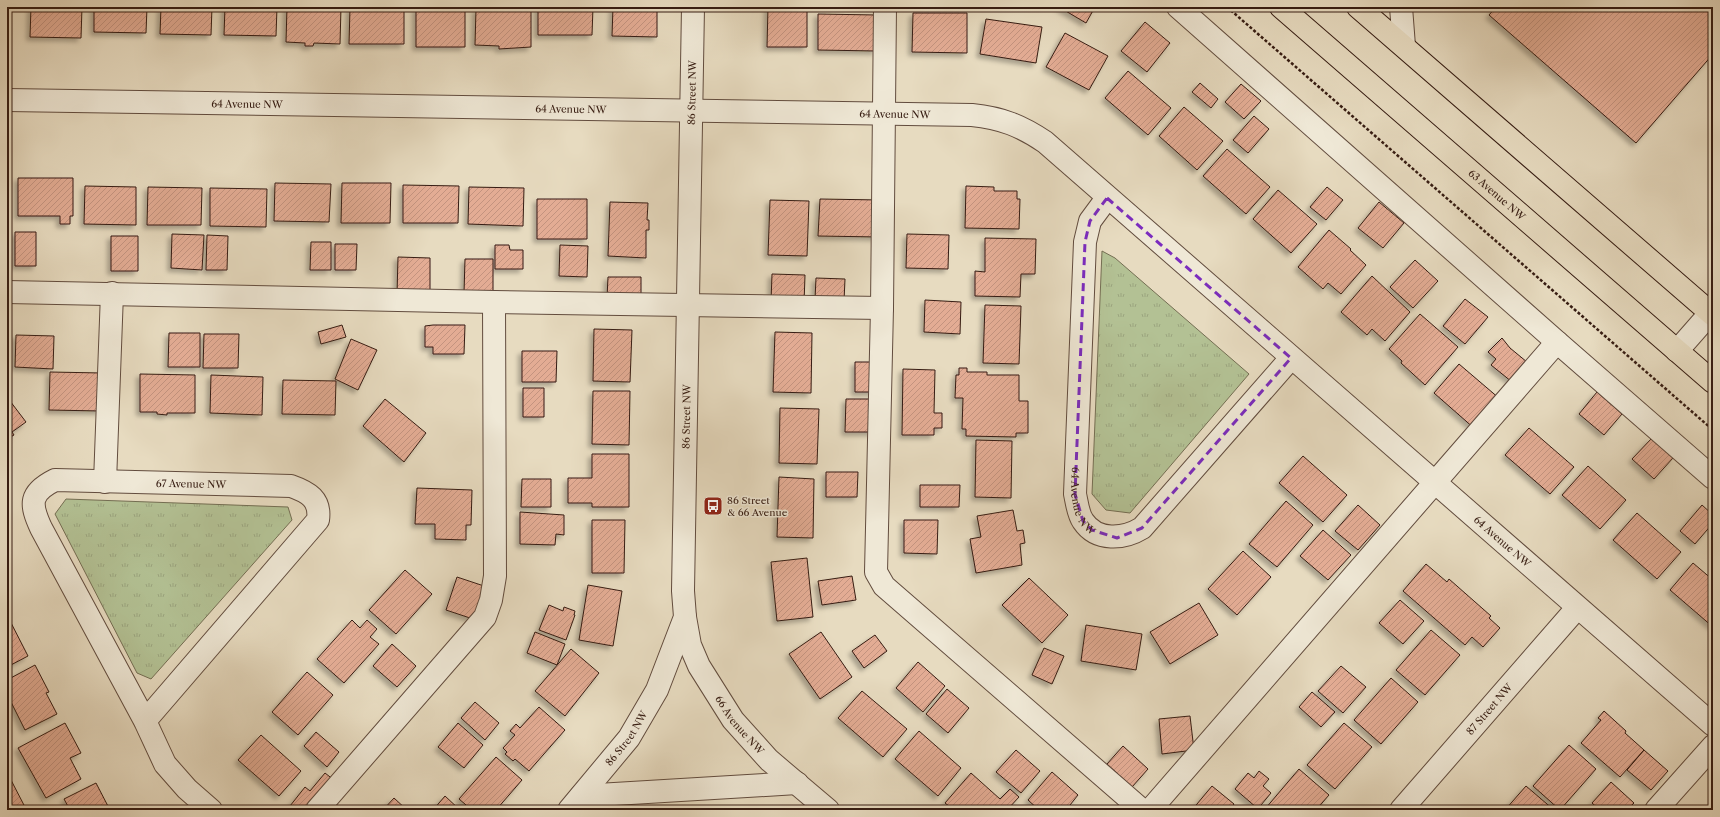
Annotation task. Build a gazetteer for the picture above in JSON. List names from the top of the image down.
{
  "streets": {
    "main road": ["63 Avenue NW"],
    "street": [
      "86 Street NW",
      "64 Avenue NW",
      "67 Avenue NW",
      "87 Street NW",
      "66 Avenue NW"
    ]
  },
  "crossings": [
    ["86 Street NW", "64 Avenue NW"],
    ["86 Street NW", "66 Avenue NW"],
    ["64 Avenue NW", "87 Street NW"]
  ],
  "places": {
    "bus stop": ["86 Street & 66 Avenue"]
  }
}
